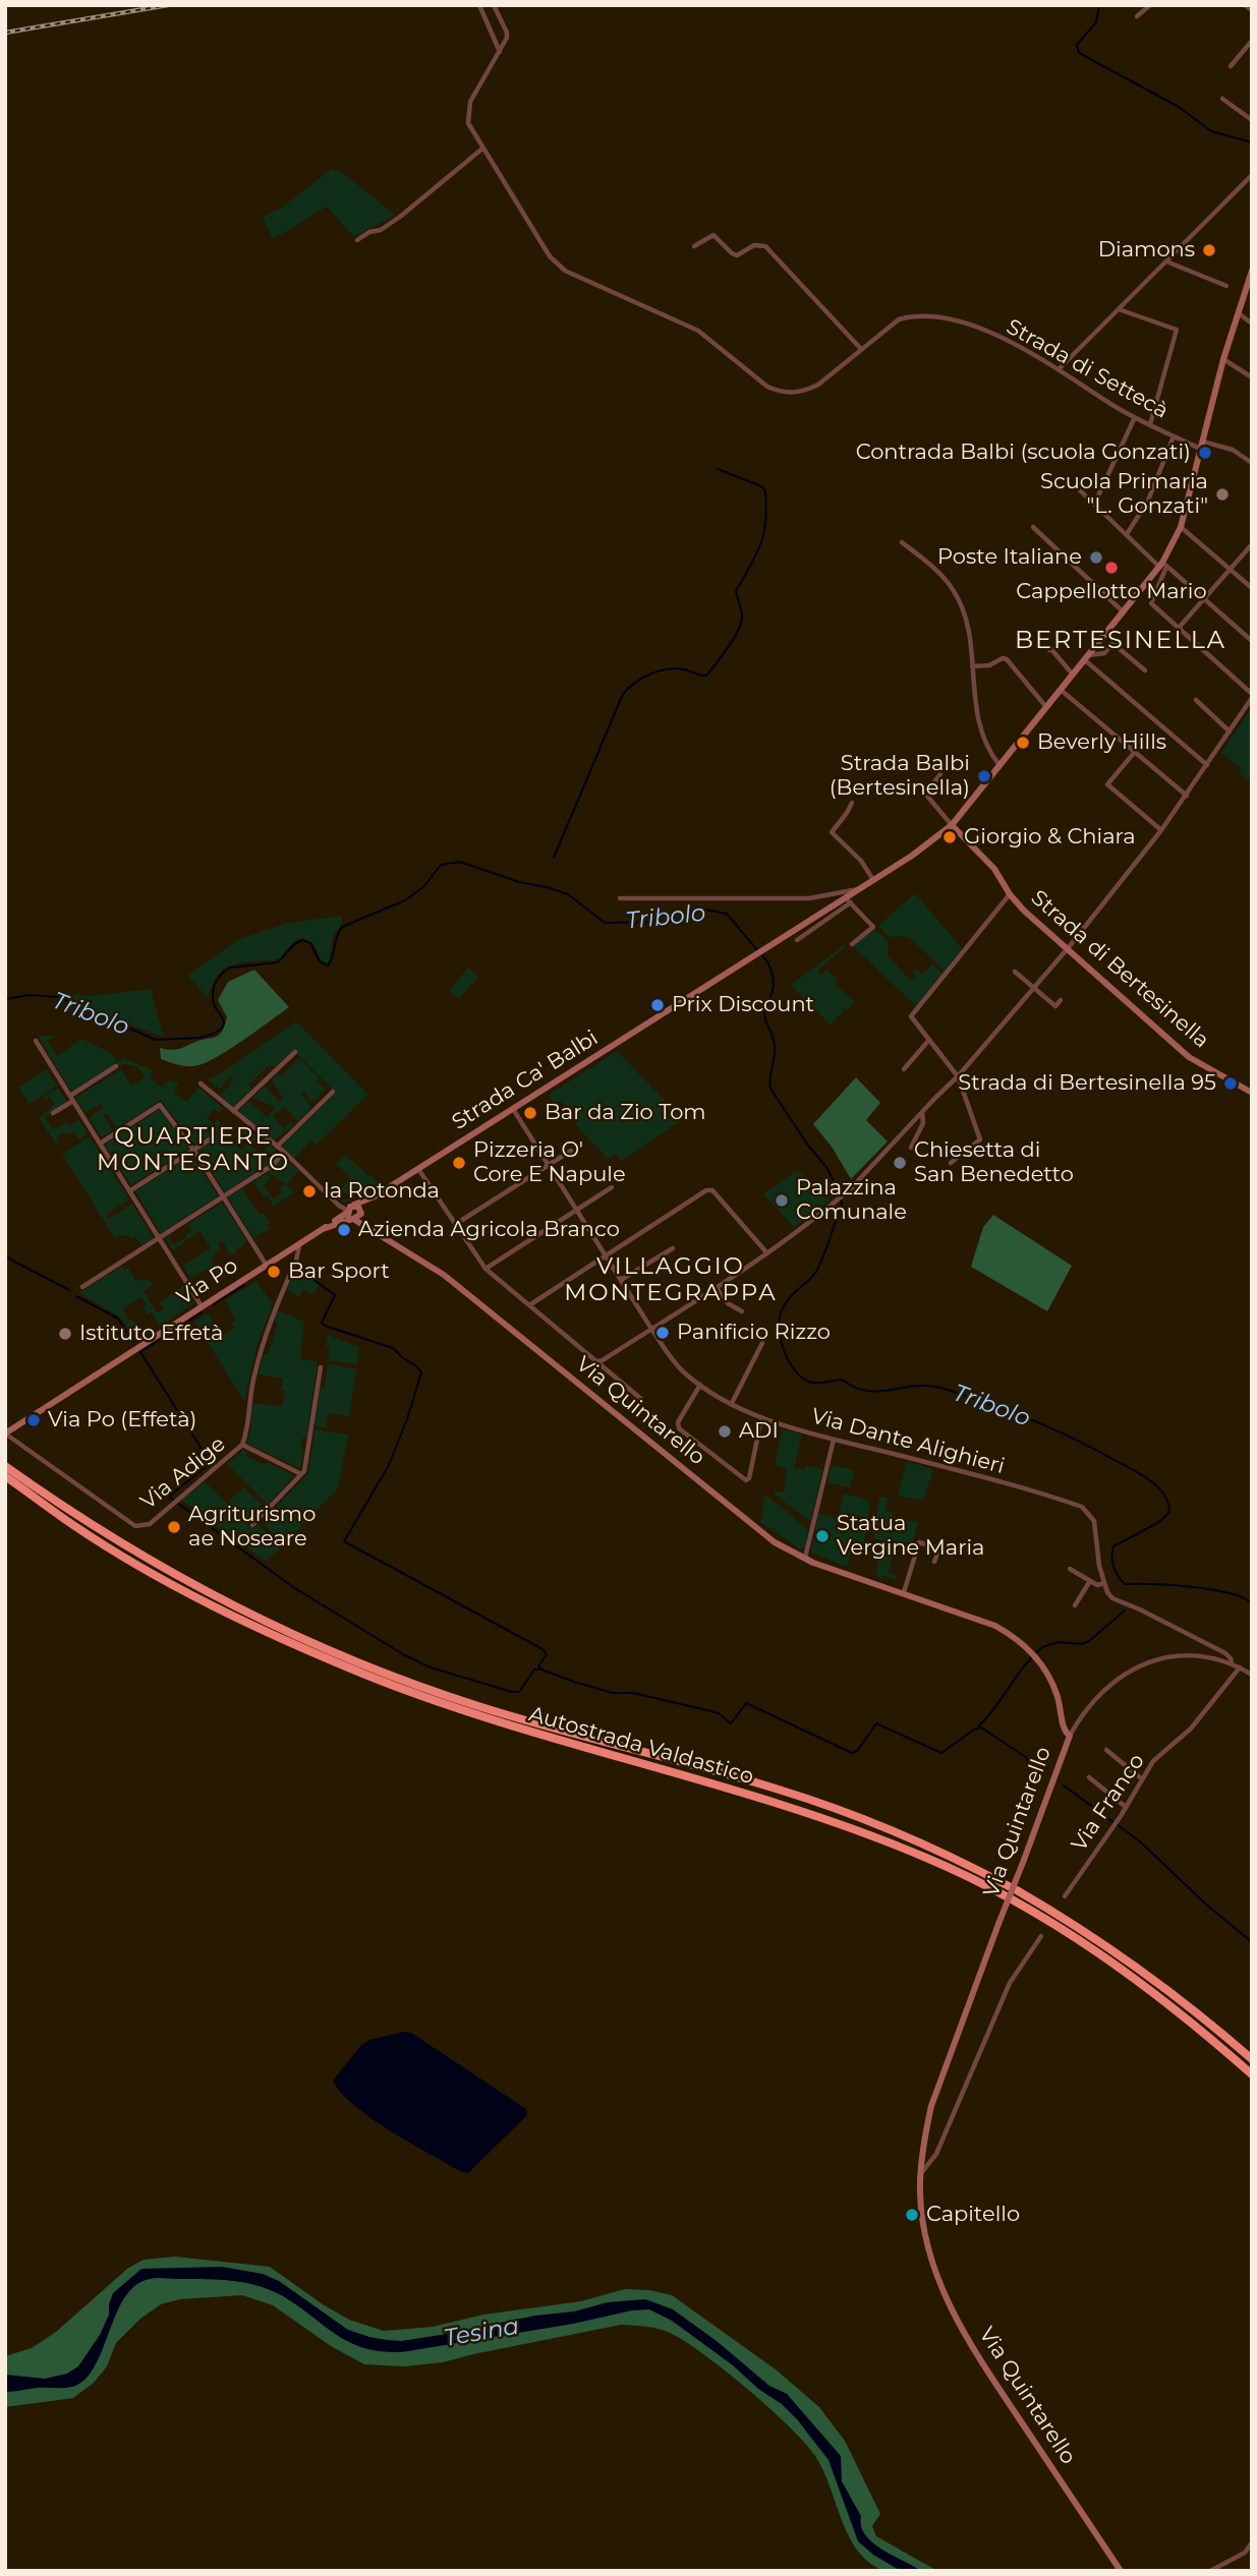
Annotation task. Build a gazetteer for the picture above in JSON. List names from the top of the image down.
{
  "streets": {
    "highway": ["Autostrada Valdastico"],
    "street": [
      "Strada di Settecà",
      "Strada di Bertesinella",
      "Strada Ca' Balbi",
      "Via Po",
      "Via Quintarello",
      "Via Dante Alighieri",
      "Via Adige",
      "Via Franco"
    ]
  },
  "crossings": [
    ["Strada di Settecà", "Strada Ca' Balbi"],
    ["Strada di Bertesinella", "Strada Ca' Balbi"],
    ["Strada Ca' Balbi", "Via Po"],
    ["Strada Ca' Balbi", "Via Quintarello"],
    ["Strada Ca' Balbi", "Via Dante Alighieri"],
    ["Via Po", "Via Quintarello"],
    ["Via Po", "Via Adige"]
  ],
  "districts": ["BERTESINELLA", "QUARTIERE MONTESANTO", "VILLAGGIO MONTEGRAPPA"],
  "water": ["Tribolo", "Tesina"],
  "places": [
    "Diamons",
    "Contrada Balbi (scuola Gonzati)",
    "Scuola Primaria \"L. Gonzati\"",
    "Poste Italiane",
    "Cappellotto Mario",
    "Beverly Hills",
    "Strada Balbi (Bertesinella)",
    "Giorgio & Chiara",
    "Prix Discount",
    "Strada di Bertesinella 95",
    "Bar da Zio Tom",
    "Pizzeria O' Core E Napule",
    "Chiesetta di San Benedetto",
    "la Rotonda",
    "Palazzina Comunale",
    "Azienda Agricola Branco",
    "Bar Sport",
    "Panificio Rizzo",
    "Istituto Effetà",
    "Via Po (Effetà)",
    "ADI",
    "Agriturismo ae Noseare",
    "Statua Vergine Maria",
    "Capitello"
  ]
}
